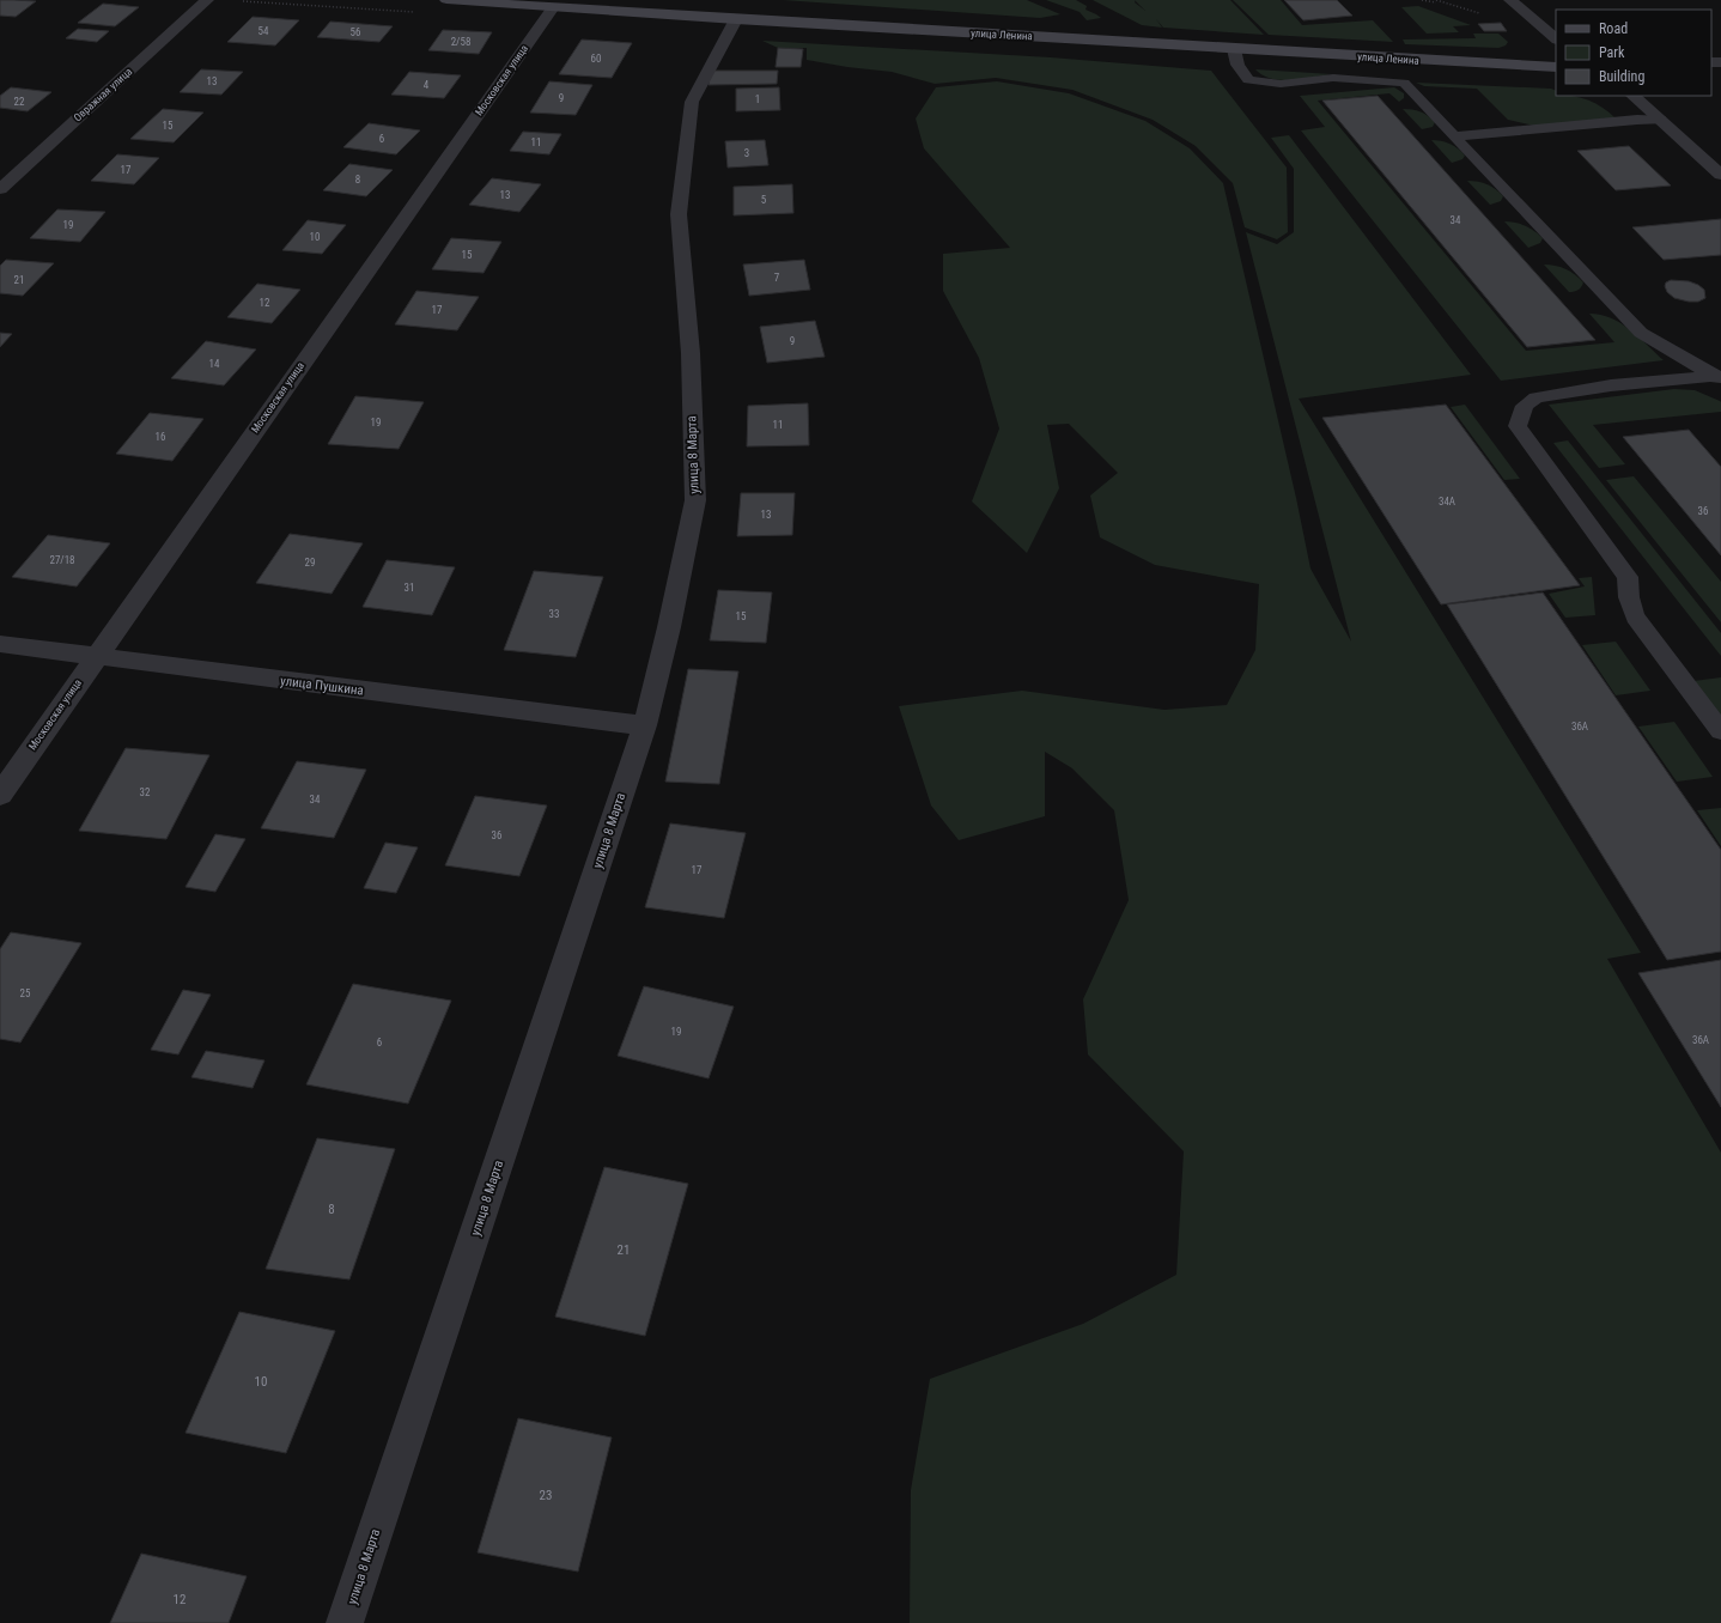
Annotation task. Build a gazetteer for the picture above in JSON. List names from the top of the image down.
{
  "streets": {
    "main road": ["улица Ленина"],
    "street": [
      "Московская улица",
      "Овражная улица",
      "улица 8 Марта",
      "улица Пушкина"
    ]
  },
  "crossings": [
    ["улица Ленина", "Московская улица"],
    ["улица Ленина", "улица 8 Марта"],
    ["Московская улица", "улица Пушкина"],
    ["улица 8 Марта", "улица Пушкина"]
  ],
  "house_numbers": [
    "54",
    "56",
    "2/58",
    "60",
    "13",
    "4",
    "9",
    "1",
    "22",
    "15",
    "6",
    "11",
    "3",
    "17",
    "8",
    "13",
    "5",
    "34",
    "19",
    "10",
    "15",
    "7",
    "21",
    "12",
    "17",
    "9",
    "14",
    "19",
    "11",
    "16",
    "34А",
    "36",
    "13",
    "27/18",
    "29",
    "31",
    "33",
    "15",
    "36А",
    "32",
    "34",
    "36",
    "17",
    "25",
    "19",
    "36А",
    "6",
    "8",
    "21",
    "10",
    "23",
    "12"
  ],
  "legend": ["Road", "Park", "Building"]
}
